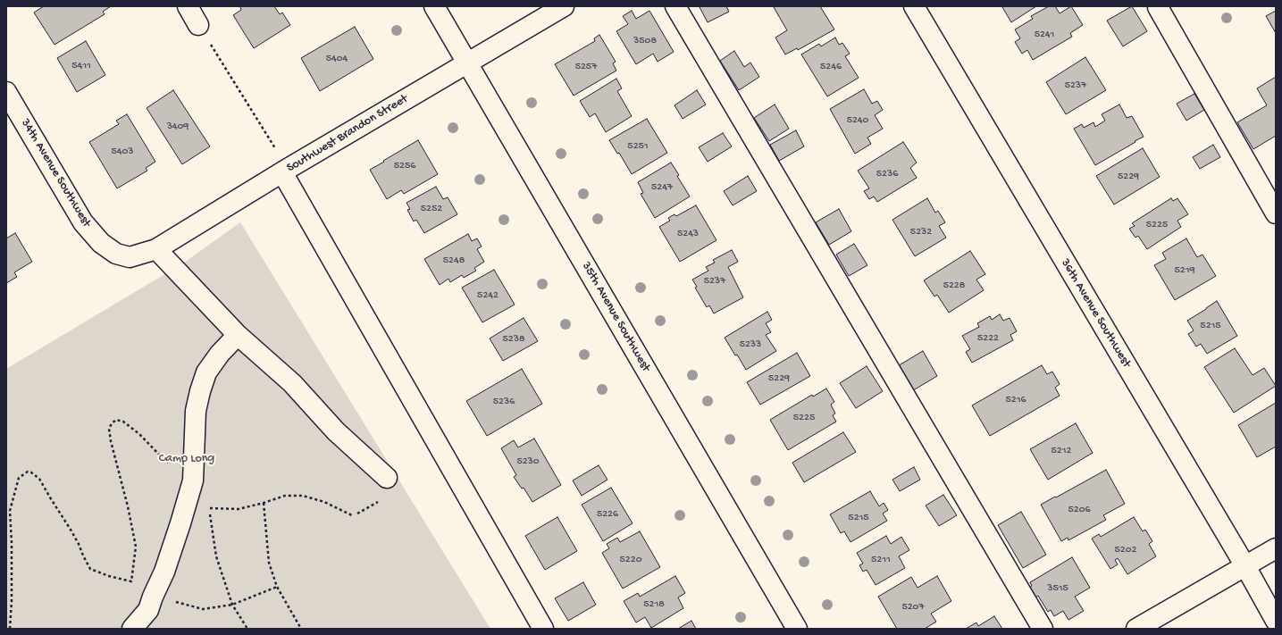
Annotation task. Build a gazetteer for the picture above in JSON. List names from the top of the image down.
{
  "streets": {
    "street": [
      "Southwest Brandon Street",
      "34th Avenue Southwest",
      "36th Avenue Southwest",
      "35th Avenue Southwest"
    ]
  },
  "crossings": [
    ["Southwest Brandon Street", "34th Avenue Southwest"],
    ["Southwest Brandon Street", "35th Avenue Southwest"]
  ],
  "parks": ["Camp Long"],
  "house_numbers": [
    "5241",
    "3508",
    "5404",
    "5411",
    "5257",
    "5246",
    "5237",
    "5240",
    "3409",
    "5251",
    "5403",
    "5256",
    "5236",
    "5229",
    "5247",
    "5252",
    "5225",
    "5232",
    "5243",
    "5248",
    "5219",
    "5237",
    "5228",
    "5242",
    "5215",
    "5222",
    "5238",
    "5233",
    "5229",
    "5216",
    "5236",
    "5225",
    "5212",
    "5230",
    "5206",
    "5226",
    "5215",
    "5202",
    "5220",
    "5211",
    "3515",
    "5218",
    "5207"
  ]
}
